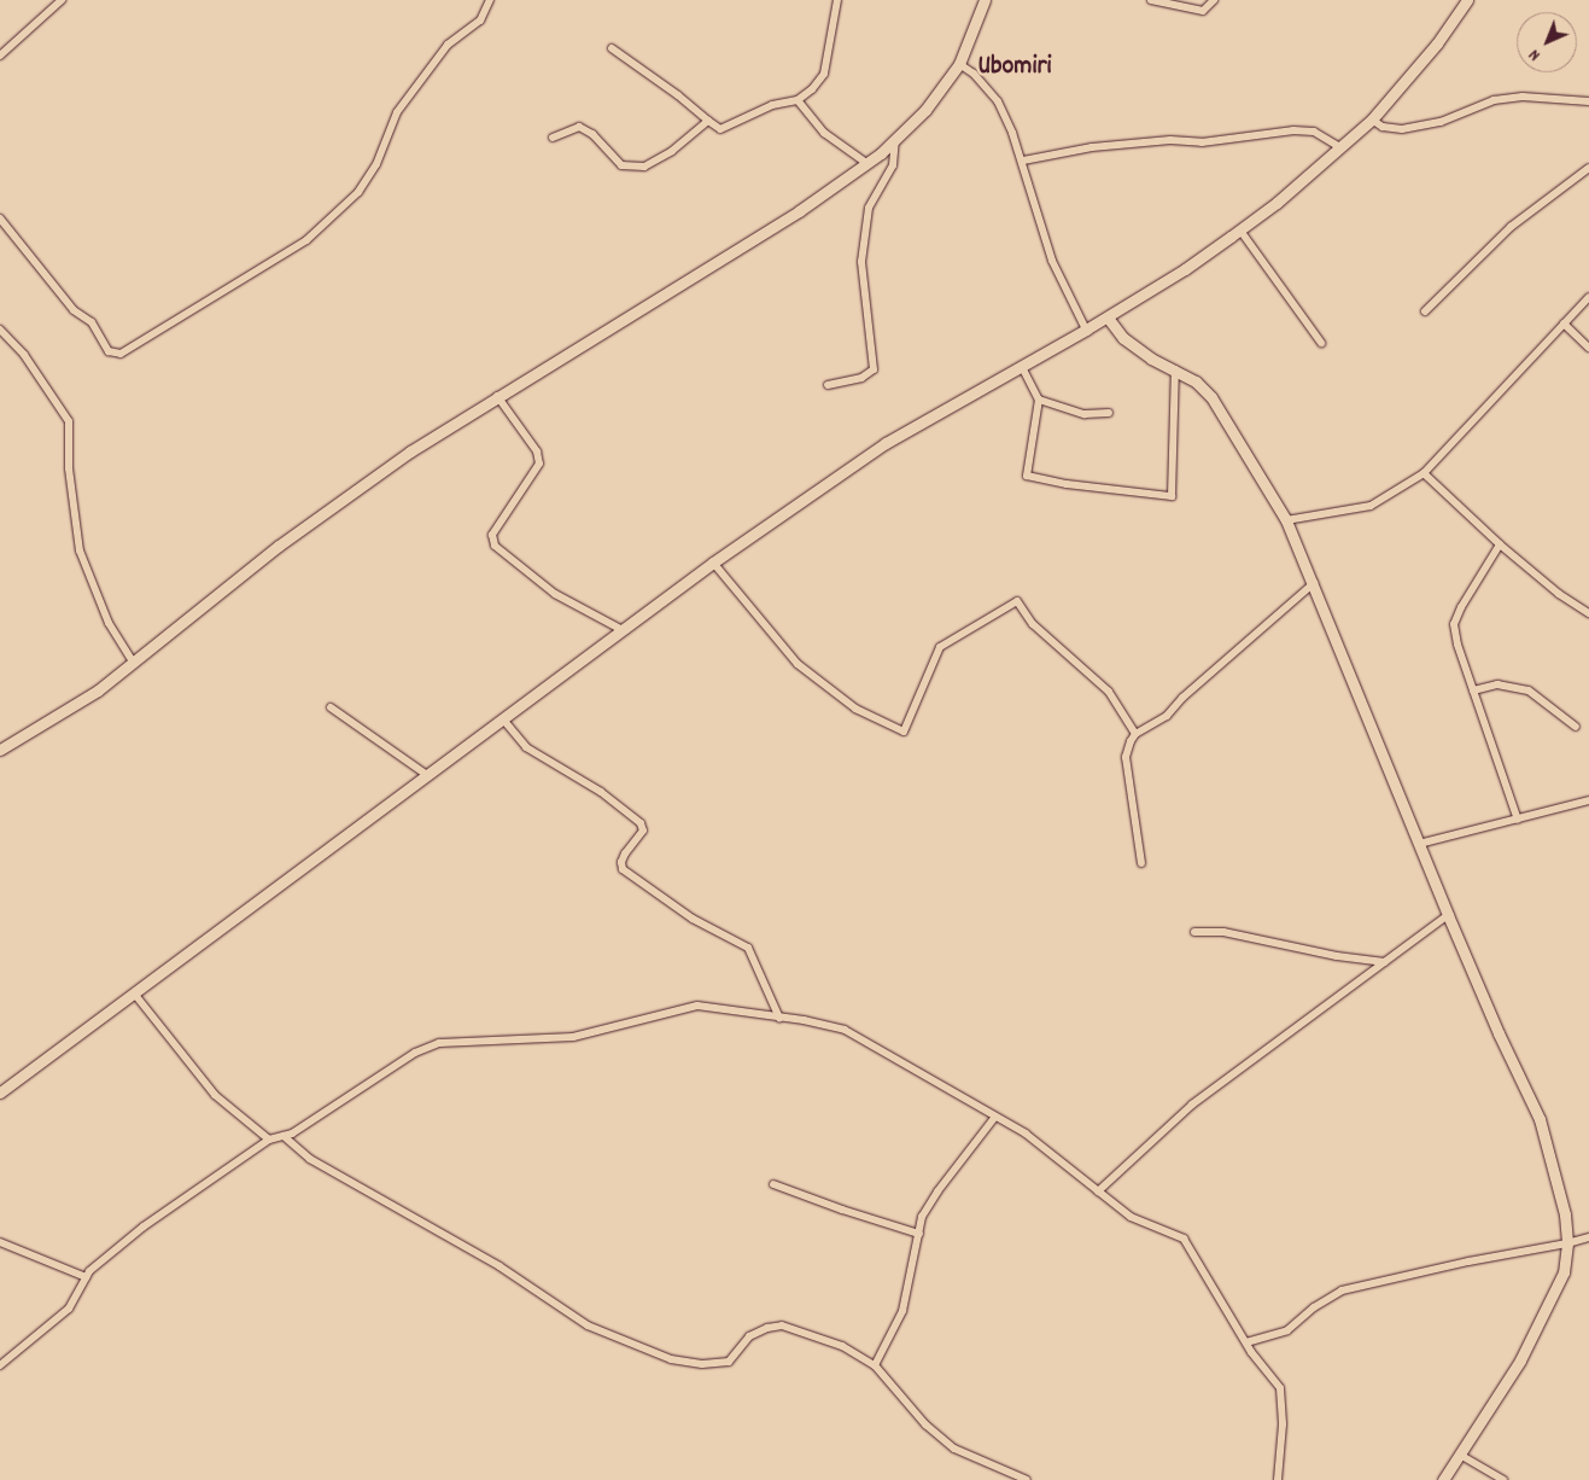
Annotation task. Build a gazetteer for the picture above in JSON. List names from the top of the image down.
{
  "districts": ["Ubomiri"],
  "north": "bottom left"
}
